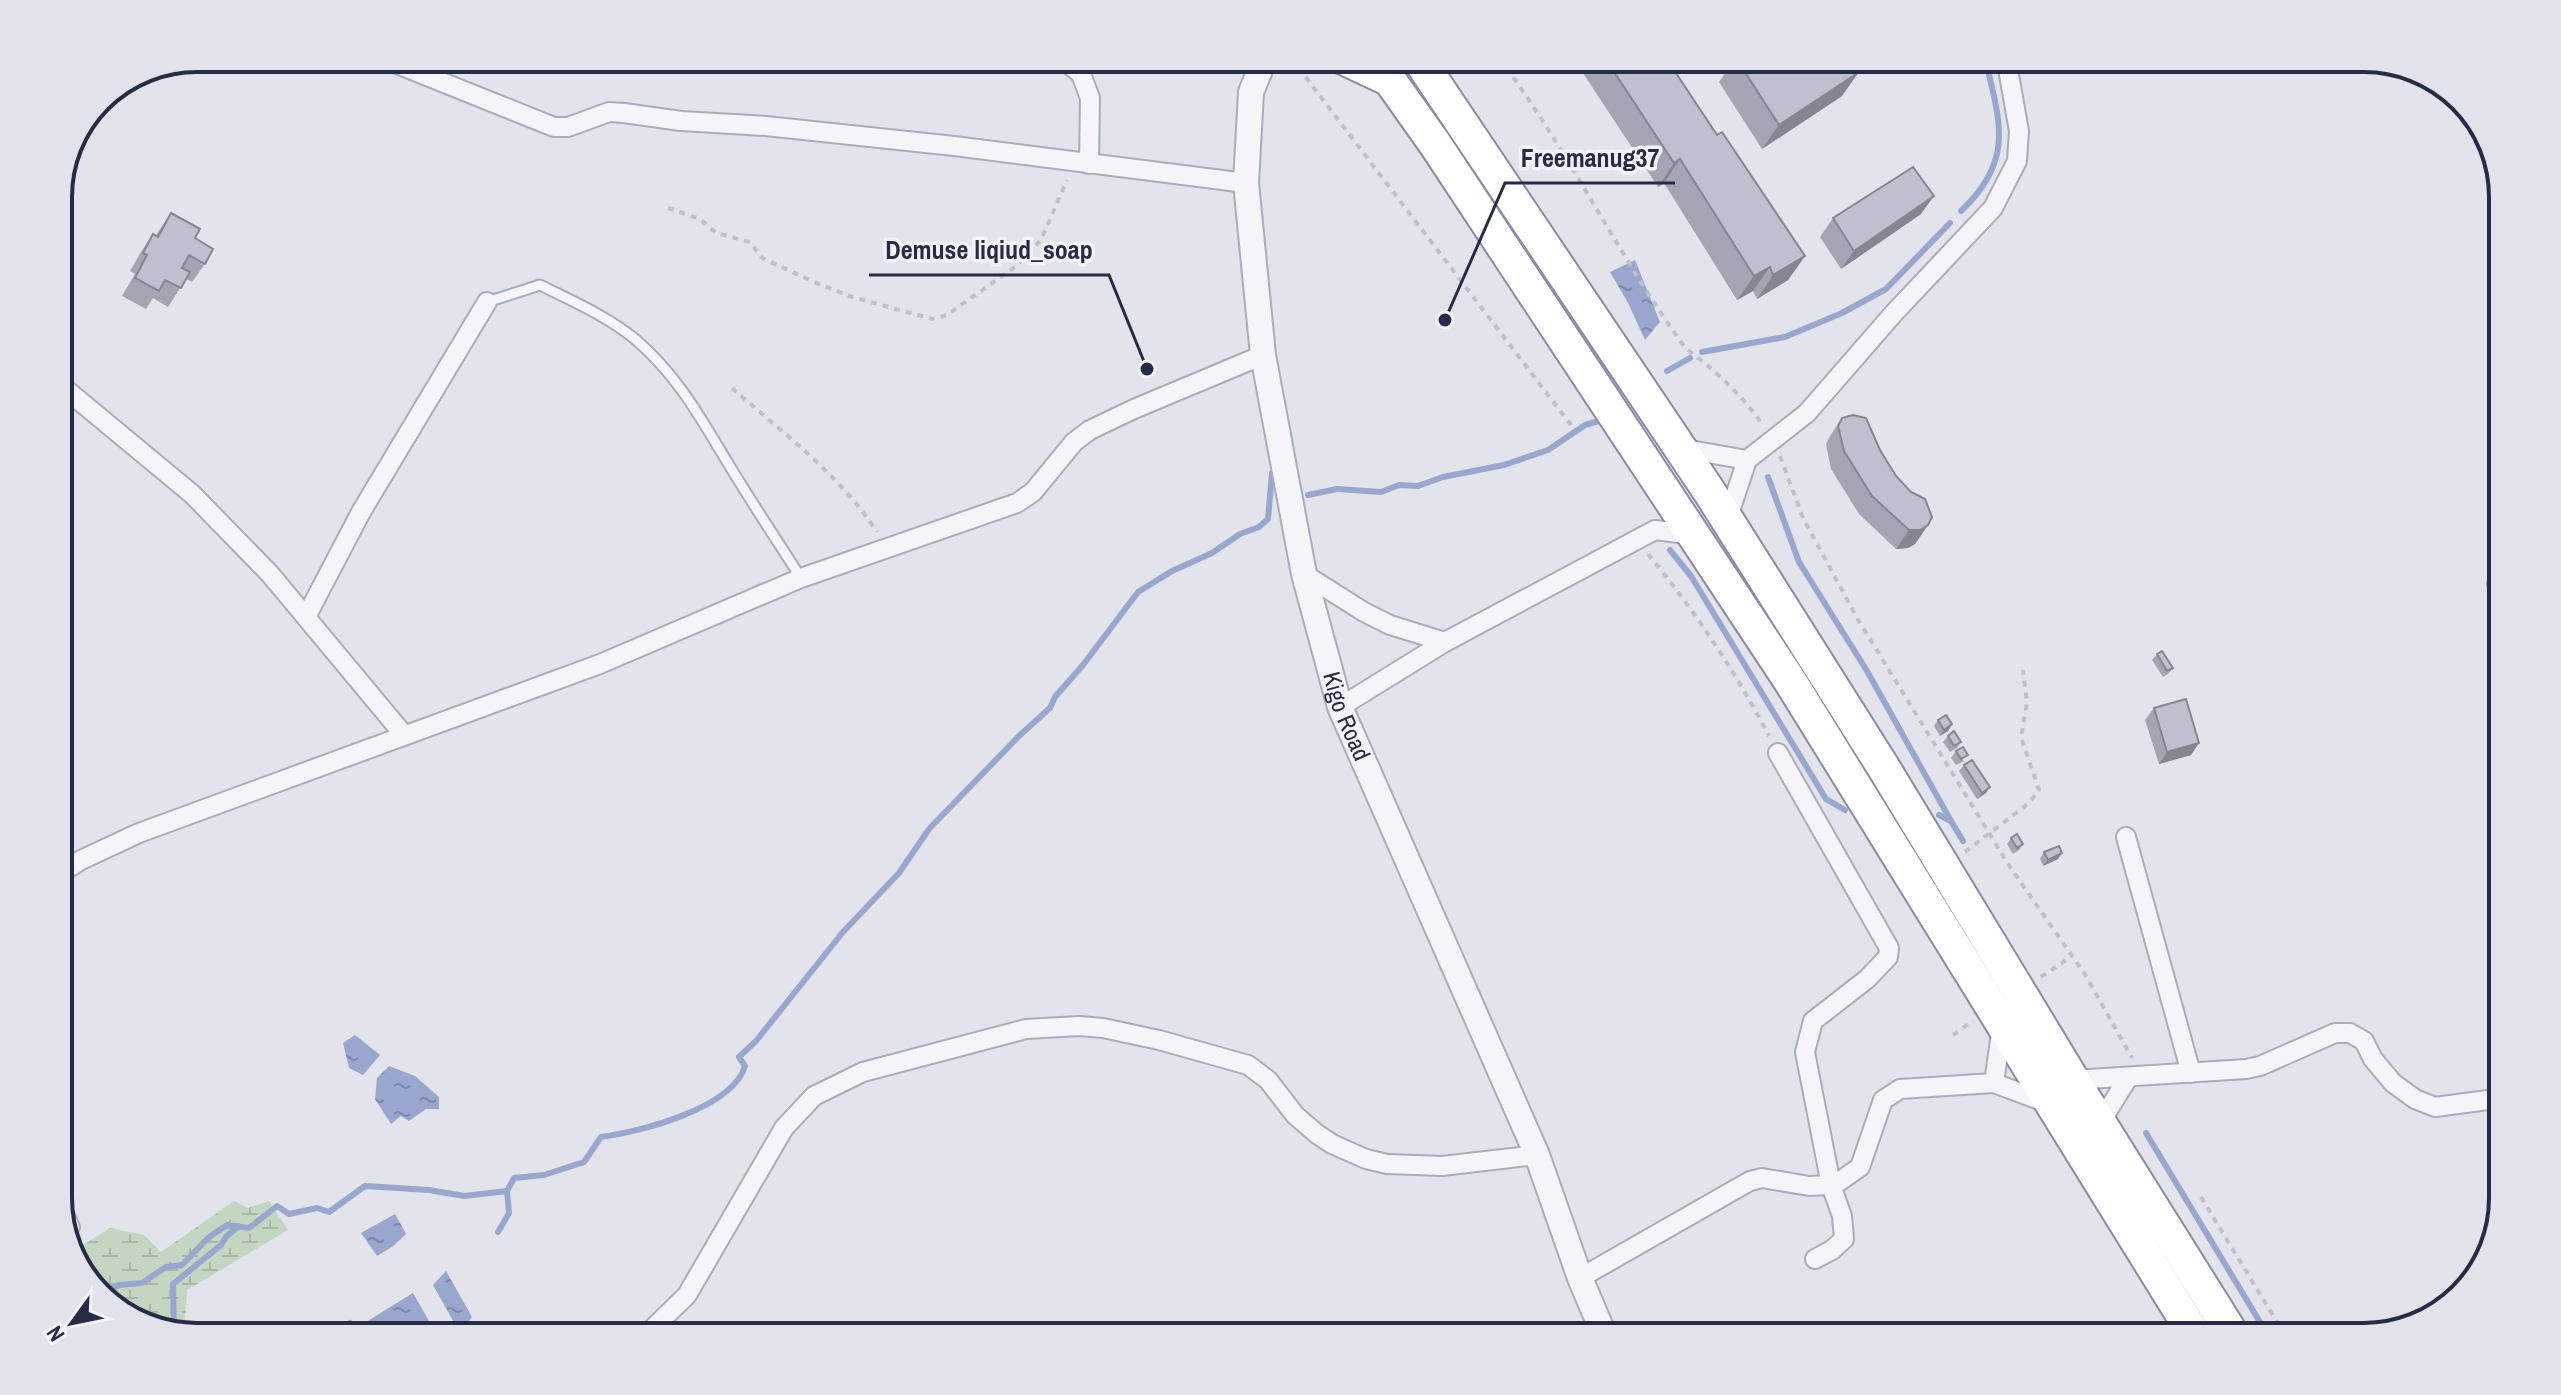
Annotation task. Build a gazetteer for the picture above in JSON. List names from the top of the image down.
{
  "streets": {
    "street": ["Kigo Road"]
  },
  "places": ["Freemanug37", "Demuse liqiud_soap"],
  "north": "bottom left"
}
